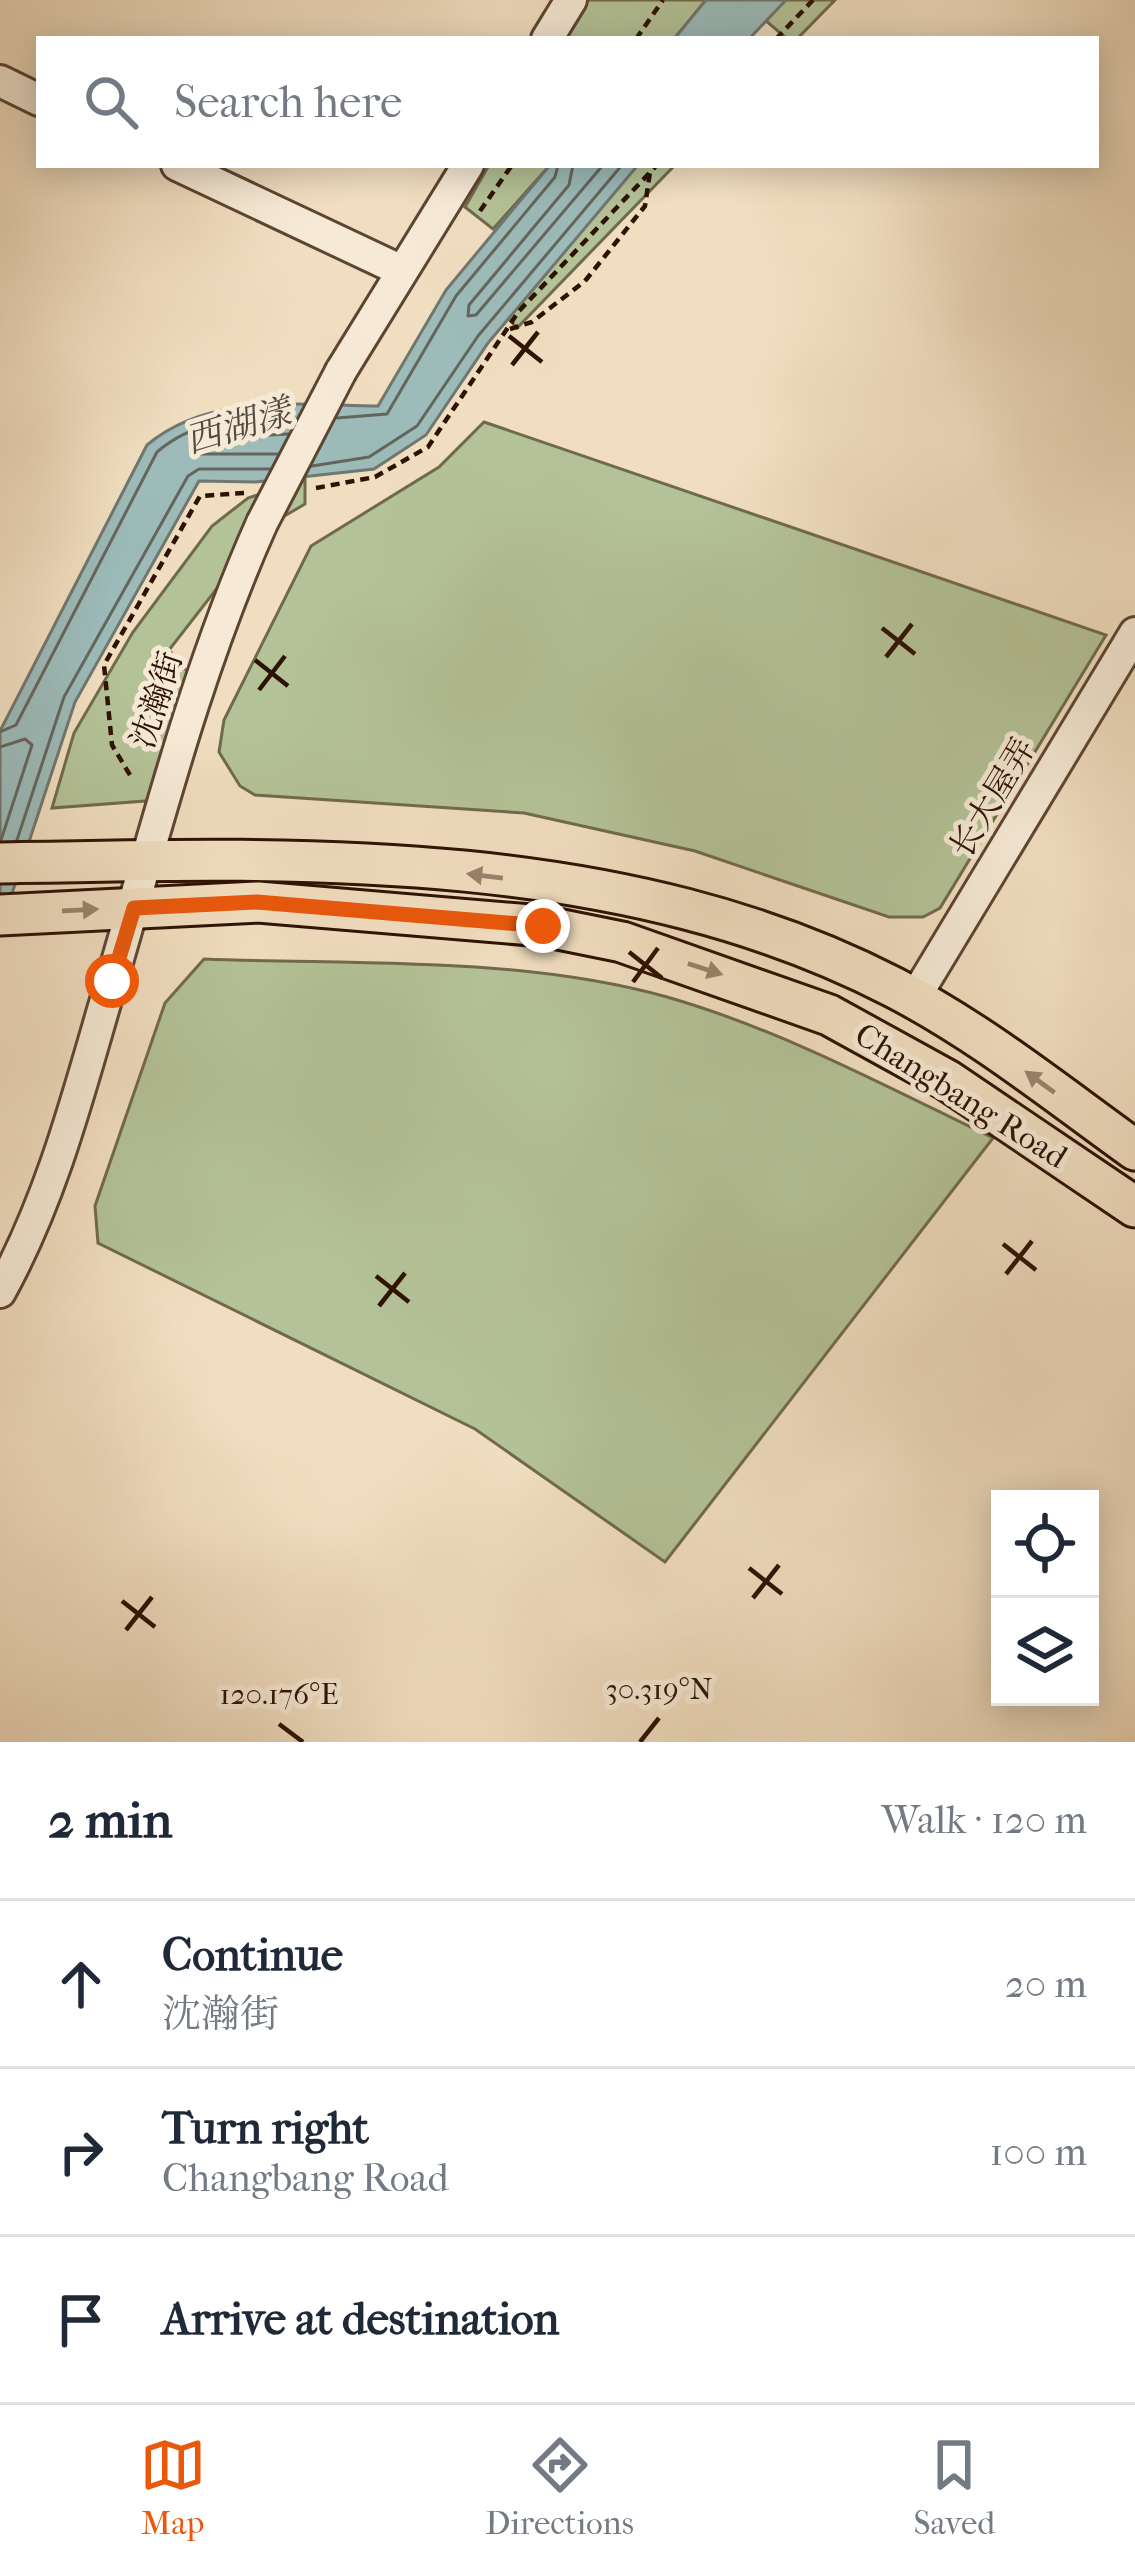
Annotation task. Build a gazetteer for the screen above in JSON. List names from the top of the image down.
{
  "streets": {
    "main road": ["Changbang Road"],
    "street": ["沈瀚街", "长大屋弄"]
  },
  "crossings": [
    ["沈瀚街", "Changbang Road"],
    ["长大屋弄", "Changbang Road"]
  ],
  "water": ["西湖漾"],
  "page": {
    "search": "Search here",
    "heading": ["2 min", "Walk · 120 m"],
    "list": [
      ["Continue", "沈瀚街", "20 m"],
      ["Turn right", "Changbang Road", "100 m"],
      "Arrive at destination"
    ],
    "nav": ["Map", "Directions", "Saved"]
  },
  "coordinates": ["30.319°N", "120.176°E"]
}
